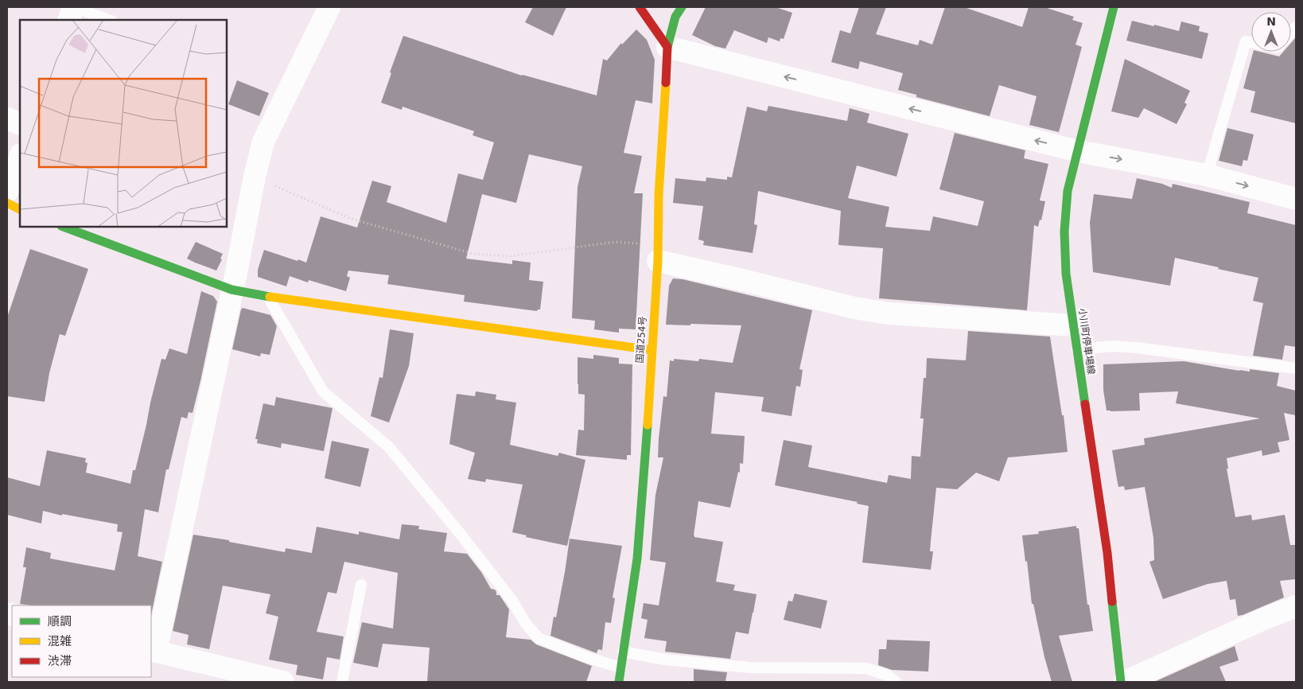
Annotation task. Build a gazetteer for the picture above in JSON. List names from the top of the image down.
{
  "streets": {
    "main road": ["国道254号", "小川町停車場線"]
  },
  "legend": ["順調", "混雑", "渋滞"],
  "north": "top"
}
